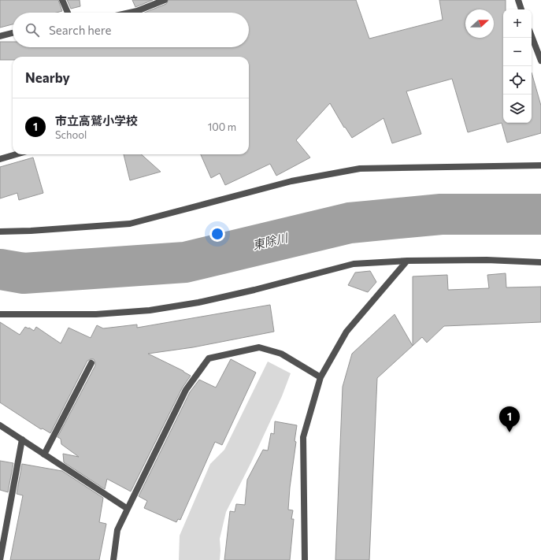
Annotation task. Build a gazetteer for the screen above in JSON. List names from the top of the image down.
{
  "water": ["東除川"],
  "north": "right",
  "page": {
    "map_buttons": ["+", "−"],
    "search": "Search here",
    "heading": "Nearby",
    "list": [
      {
        "mark": "1",
        "name": "市立高鷲小学校",
        "note": "School",
        "value": "100 m"
      }
    ],
    "pins": "1"
  }
}
